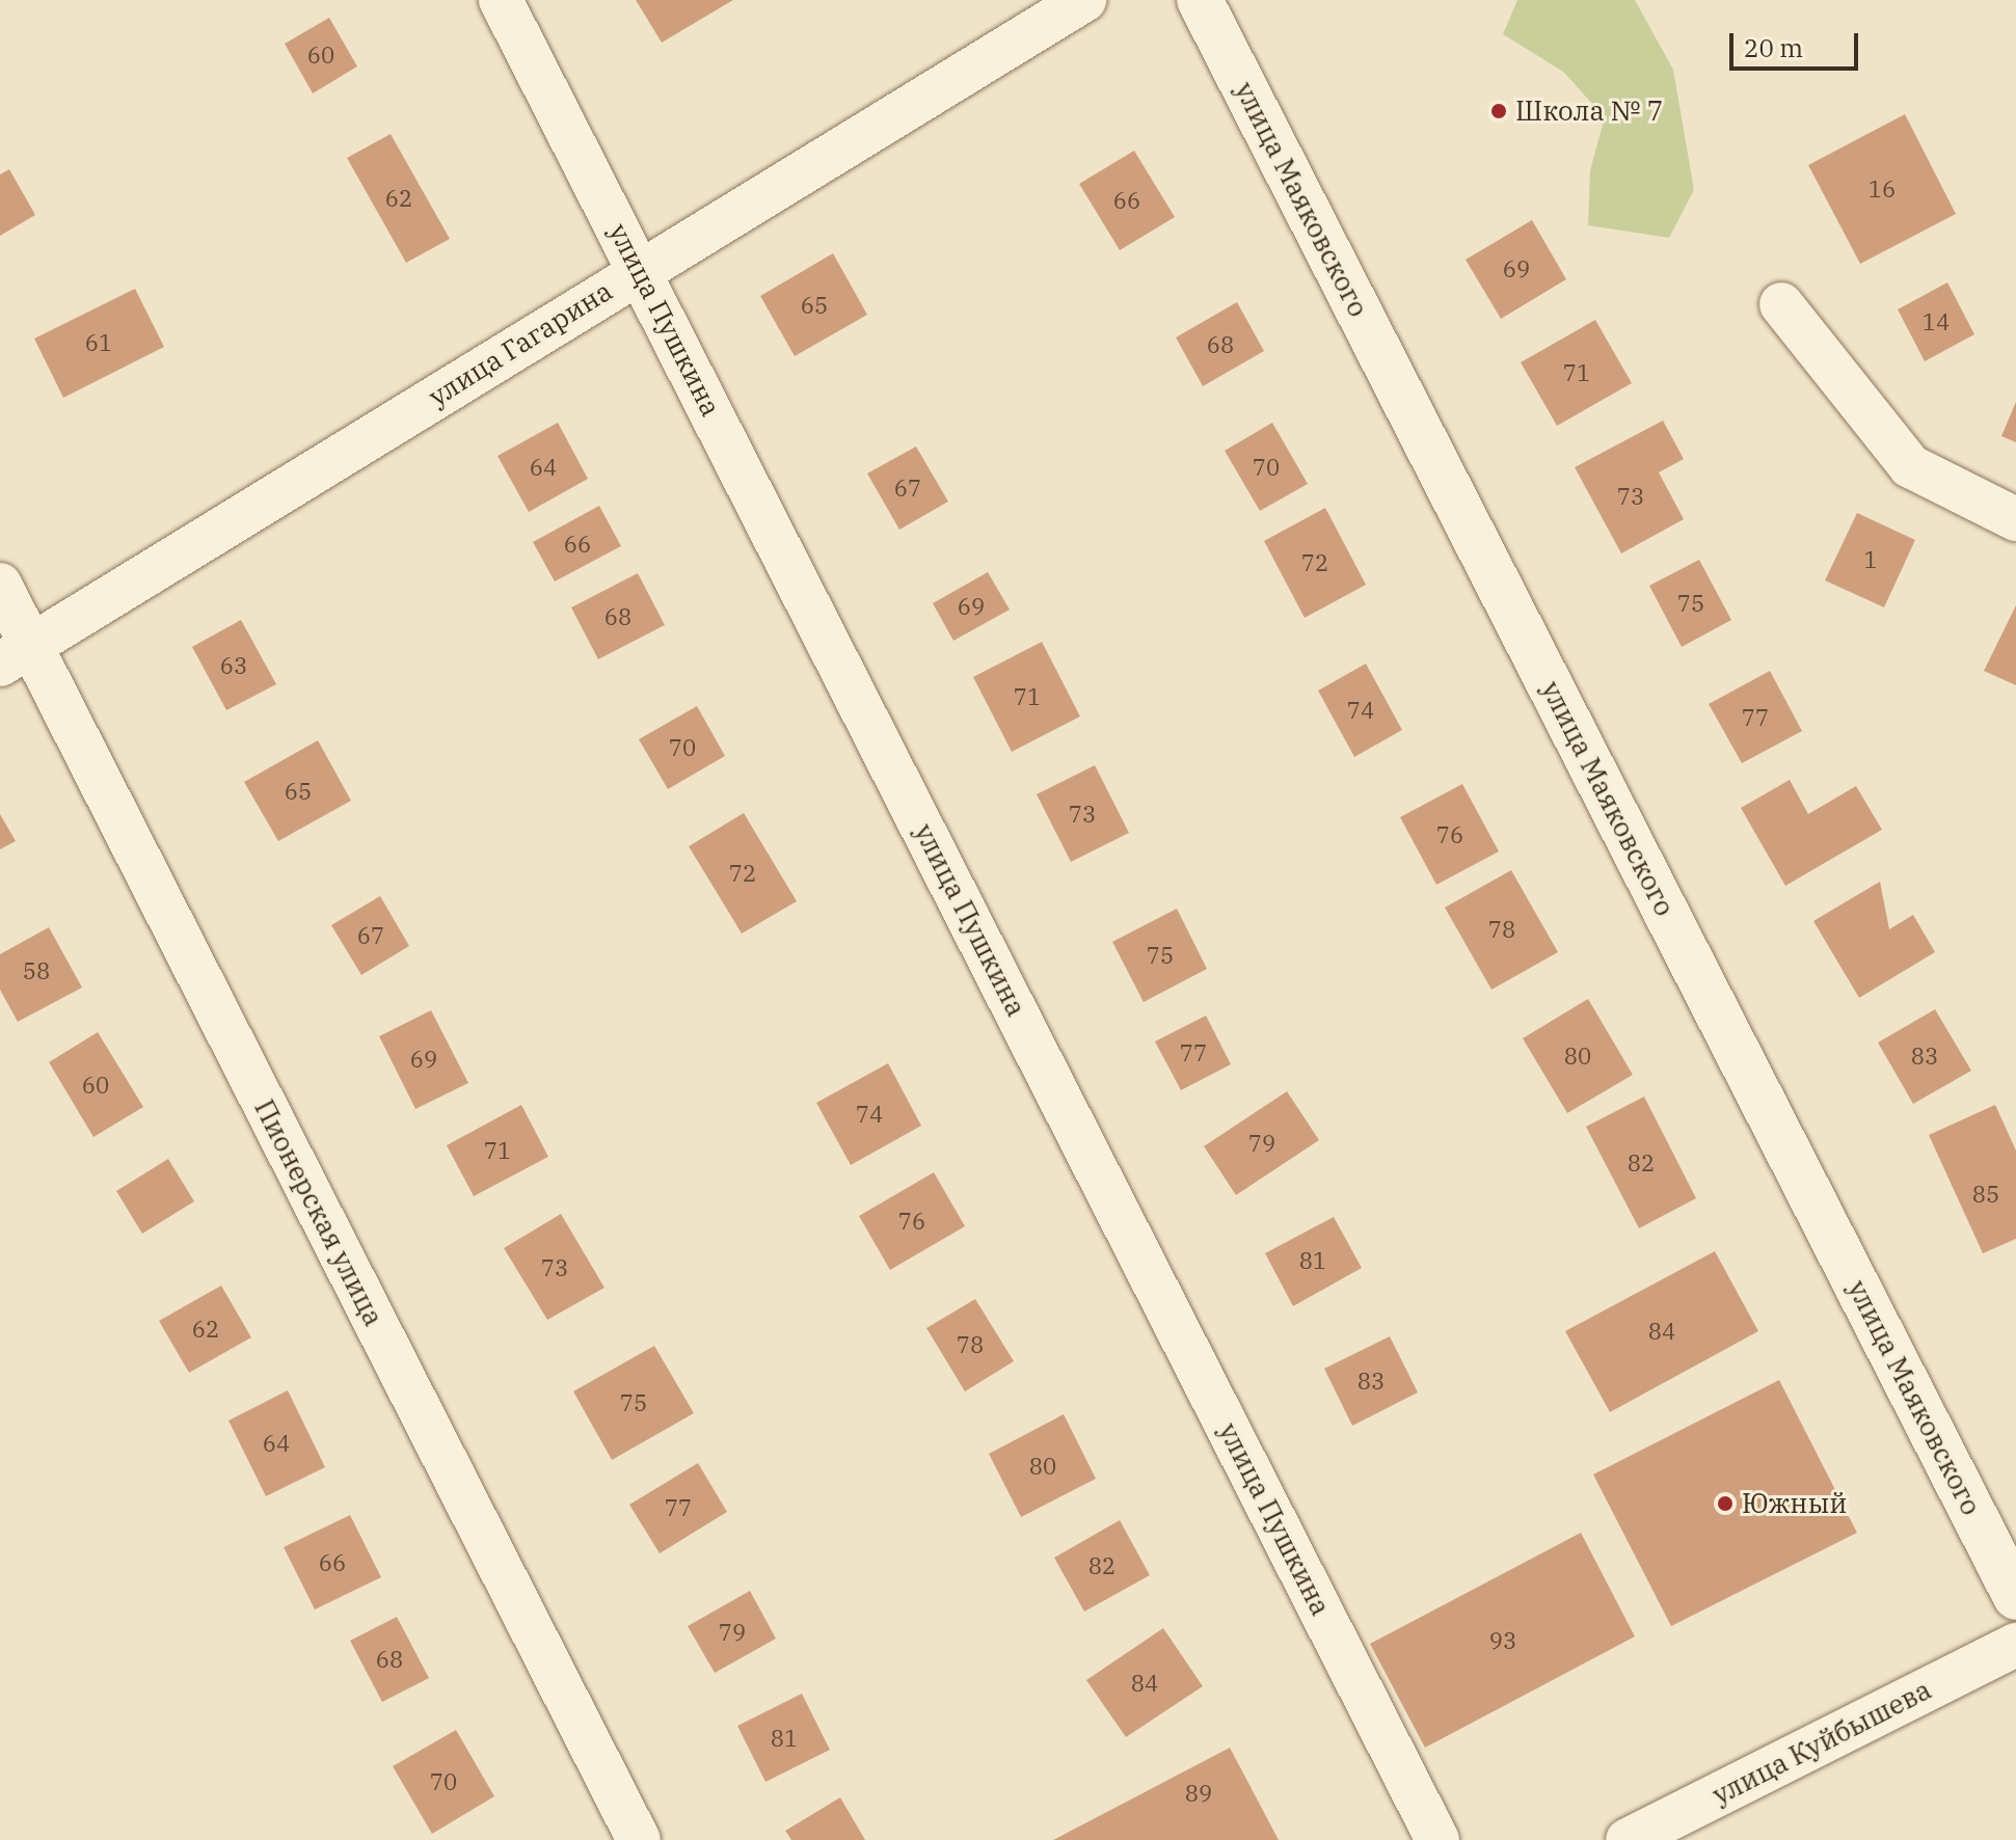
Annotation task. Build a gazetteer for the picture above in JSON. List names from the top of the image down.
{
  "streets": {
    "main road": ["улица Маяковского"],
    "street": [
      "улица Пушкина",
      "улица Гагарина",
      "Пионерская улица",
      "улица Куйбышева"
    ]
  },
  "crossings": [
    ["улица Пушкина", "улица Гагарина"],
    ["улица Гагарина", "Пионерская улица"]
  ],
  "places": ["Школа № 7", "Южный"],
  "house_numbers": [
    "60",
    "16",
    "62",
    "66",
    "69",
    "65",
    "14",
    "61",
    "68",
    "71",
    "64",
    "70",
    "67",
    "73",
    "66",
    "1",
    "72",
    "75",
    "69",
    "68",
    "63",
    "71",
    "74",
    "77",
    "70",
    "65",
    "73",
    "76",
    "72",
    "78",
    "67",
    "75",
    "58",
    "77",
    "80",
    "83",
    "69",
    "60",
    "74",
    "79",
    "71",
    "82",
    "85",
    "76",
    "81",
    "73",
    "62",
    "84",
    "78",
    "83",
    "75",
    "64",
    "80",
    "77",
    "66",
    "82",
    "79",
    "93",
    "68",
    "84",
    "81",
    "70",
    "89"
  ],
  "scale_bar": "20 m"
}
